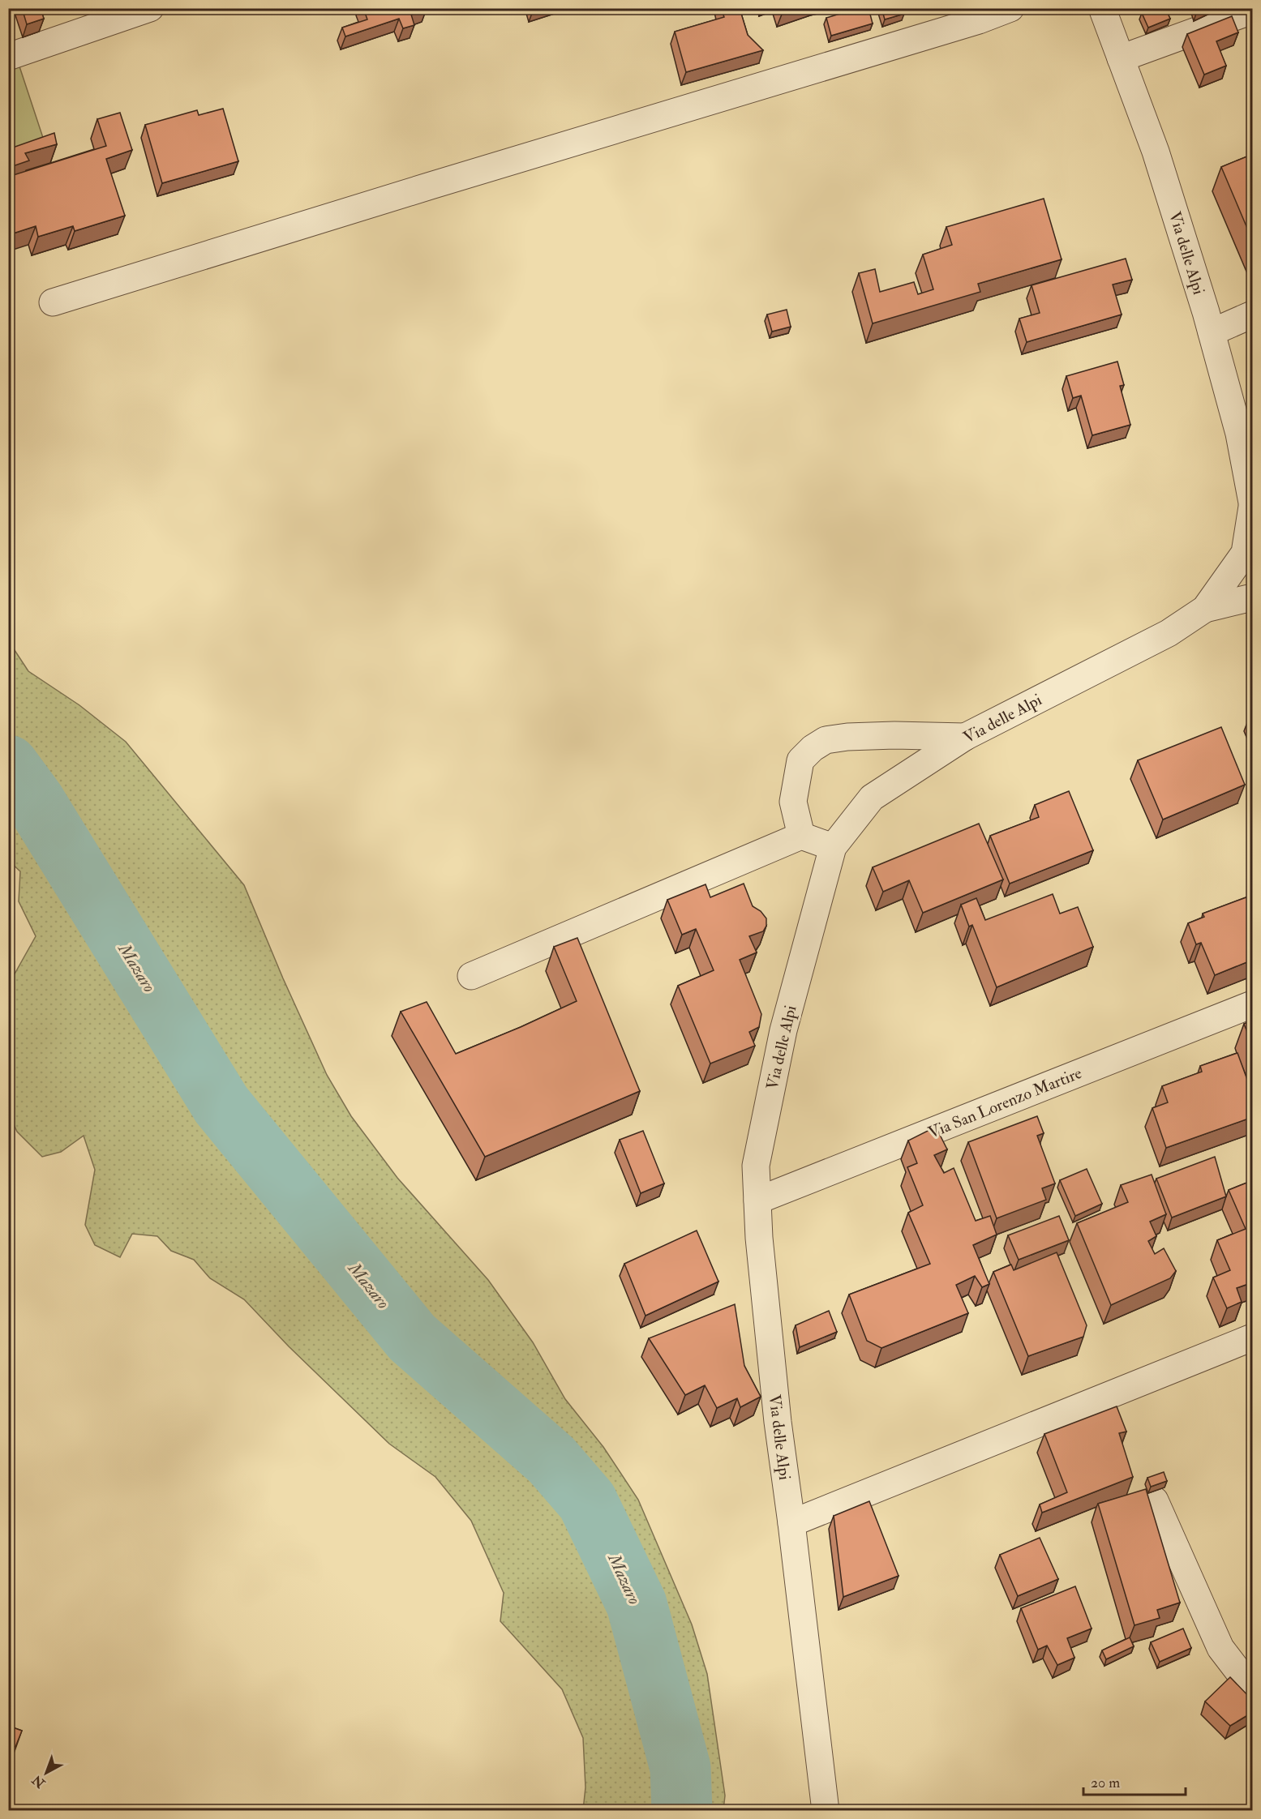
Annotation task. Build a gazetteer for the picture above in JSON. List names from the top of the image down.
{
  "streets": {
    "street": ["Via delle Alpi", "Via San Lorenzo Martire"]
  },
  "crossings": [
    ["Via delle Alpi", "Via San Lorenzo Martire"]
  ],
  "water": ["Mazaro"],
  "scale_bar": "20 m",
  "north": "bottom left"
}
